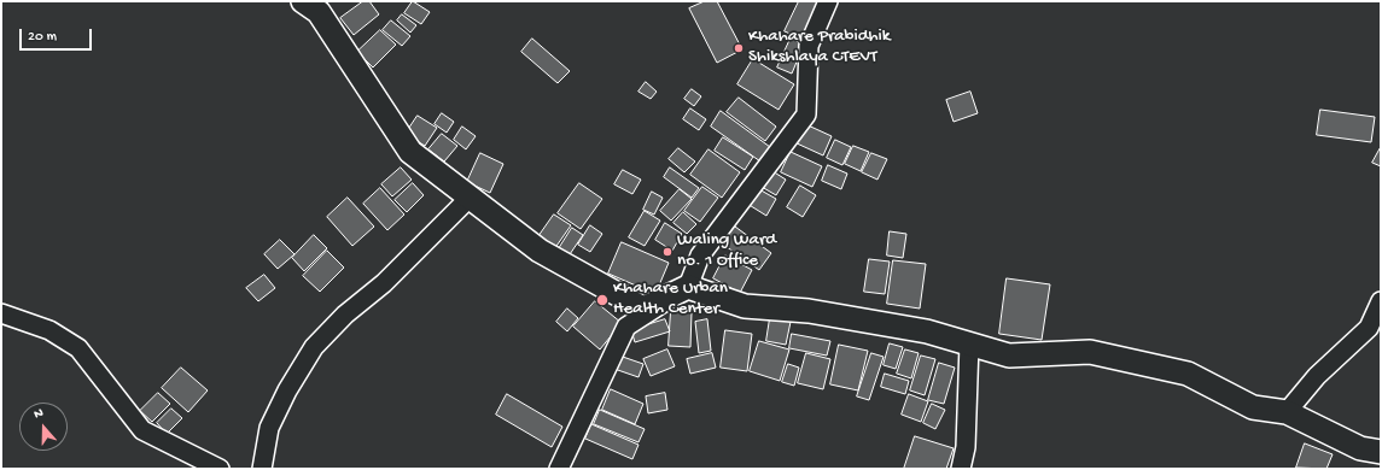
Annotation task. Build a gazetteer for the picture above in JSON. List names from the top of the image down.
{
  "places": ["Khahare Prabidhik Shikshlaya CTEVT", "Waling Ward no. 1 Office", "Khahare Urban Health Center"],
  "scale_bar": "20 m",
  "north": "top"
}
